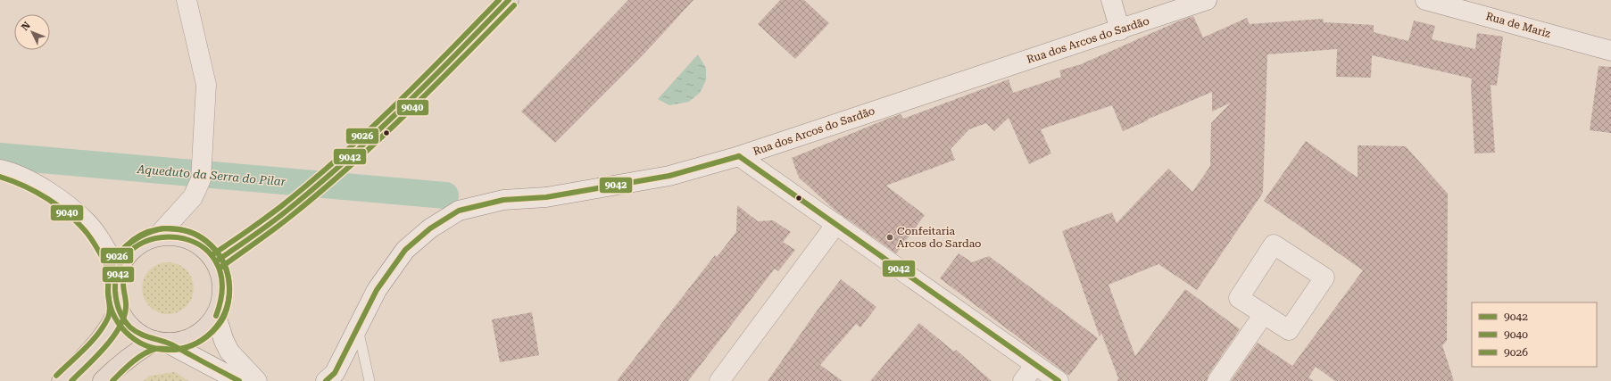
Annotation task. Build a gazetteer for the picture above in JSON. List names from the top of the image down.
{
  "streets": {
    "main road": ["Rua de Mariz", "Rua dos Arcos do Sardão"]
  },
  "water": ["Aqueduto da Serra do Pilar"],
  "places": ["Confeitaria Arcos do Sardao"],
  "lines": ["transit line 9042", "transit line 9026", "transit line 9040"],
  "legend": ["9042", "9040", "9026"],
  "north": "top left"
}
